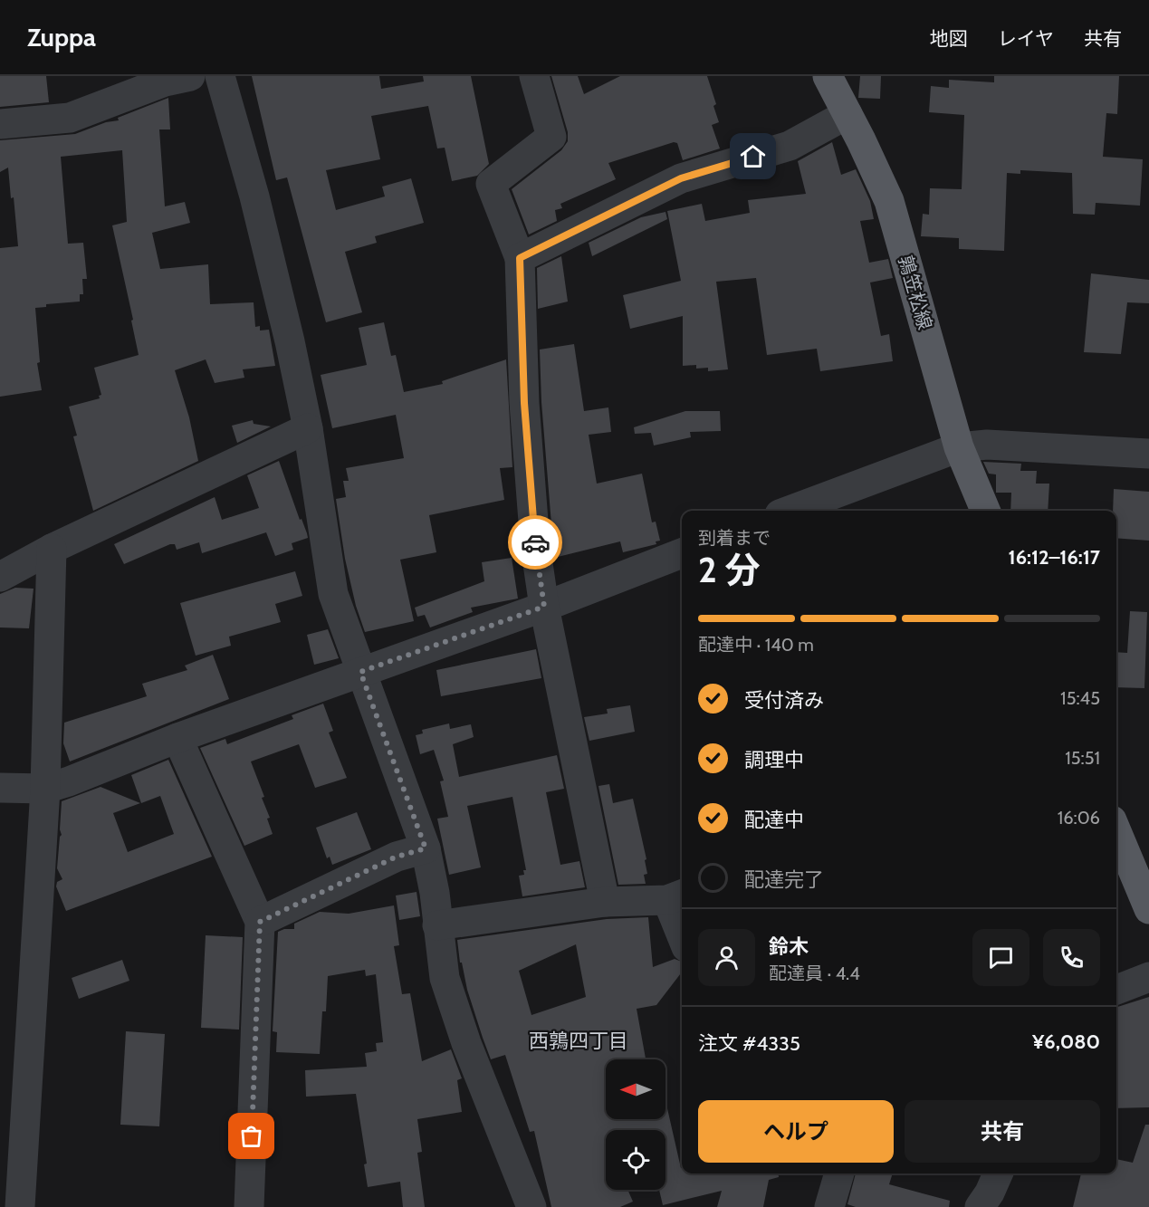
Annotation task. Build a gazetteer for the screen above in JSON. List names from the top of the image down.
{
  "streets": {
    "main road": ["鶉笠松線"]
  },
  "districts": ["西鶉四丁目"],
  "north": "left",
  "page": {
    "header": "Zuppa",
    "nav": ["地図", "レイヤ", "共有"],
    "heading": ["2 分", "到着まで", "16:12–16:17"],
    "panel": [
      "鈴木",
      "配達員 · 4.4",
      "注文 #4335",
      "¥6,080"
    ],
    "bar": "配達中 · 140 m",
    "list": [
      ["受付済み", "15:45"],
      ["調理中", "15:51"],
      ["配達中", "16:06"],
      "配達完了"
    ],
    "buttons": ["ヘルプ", "共有"]
  }
}
